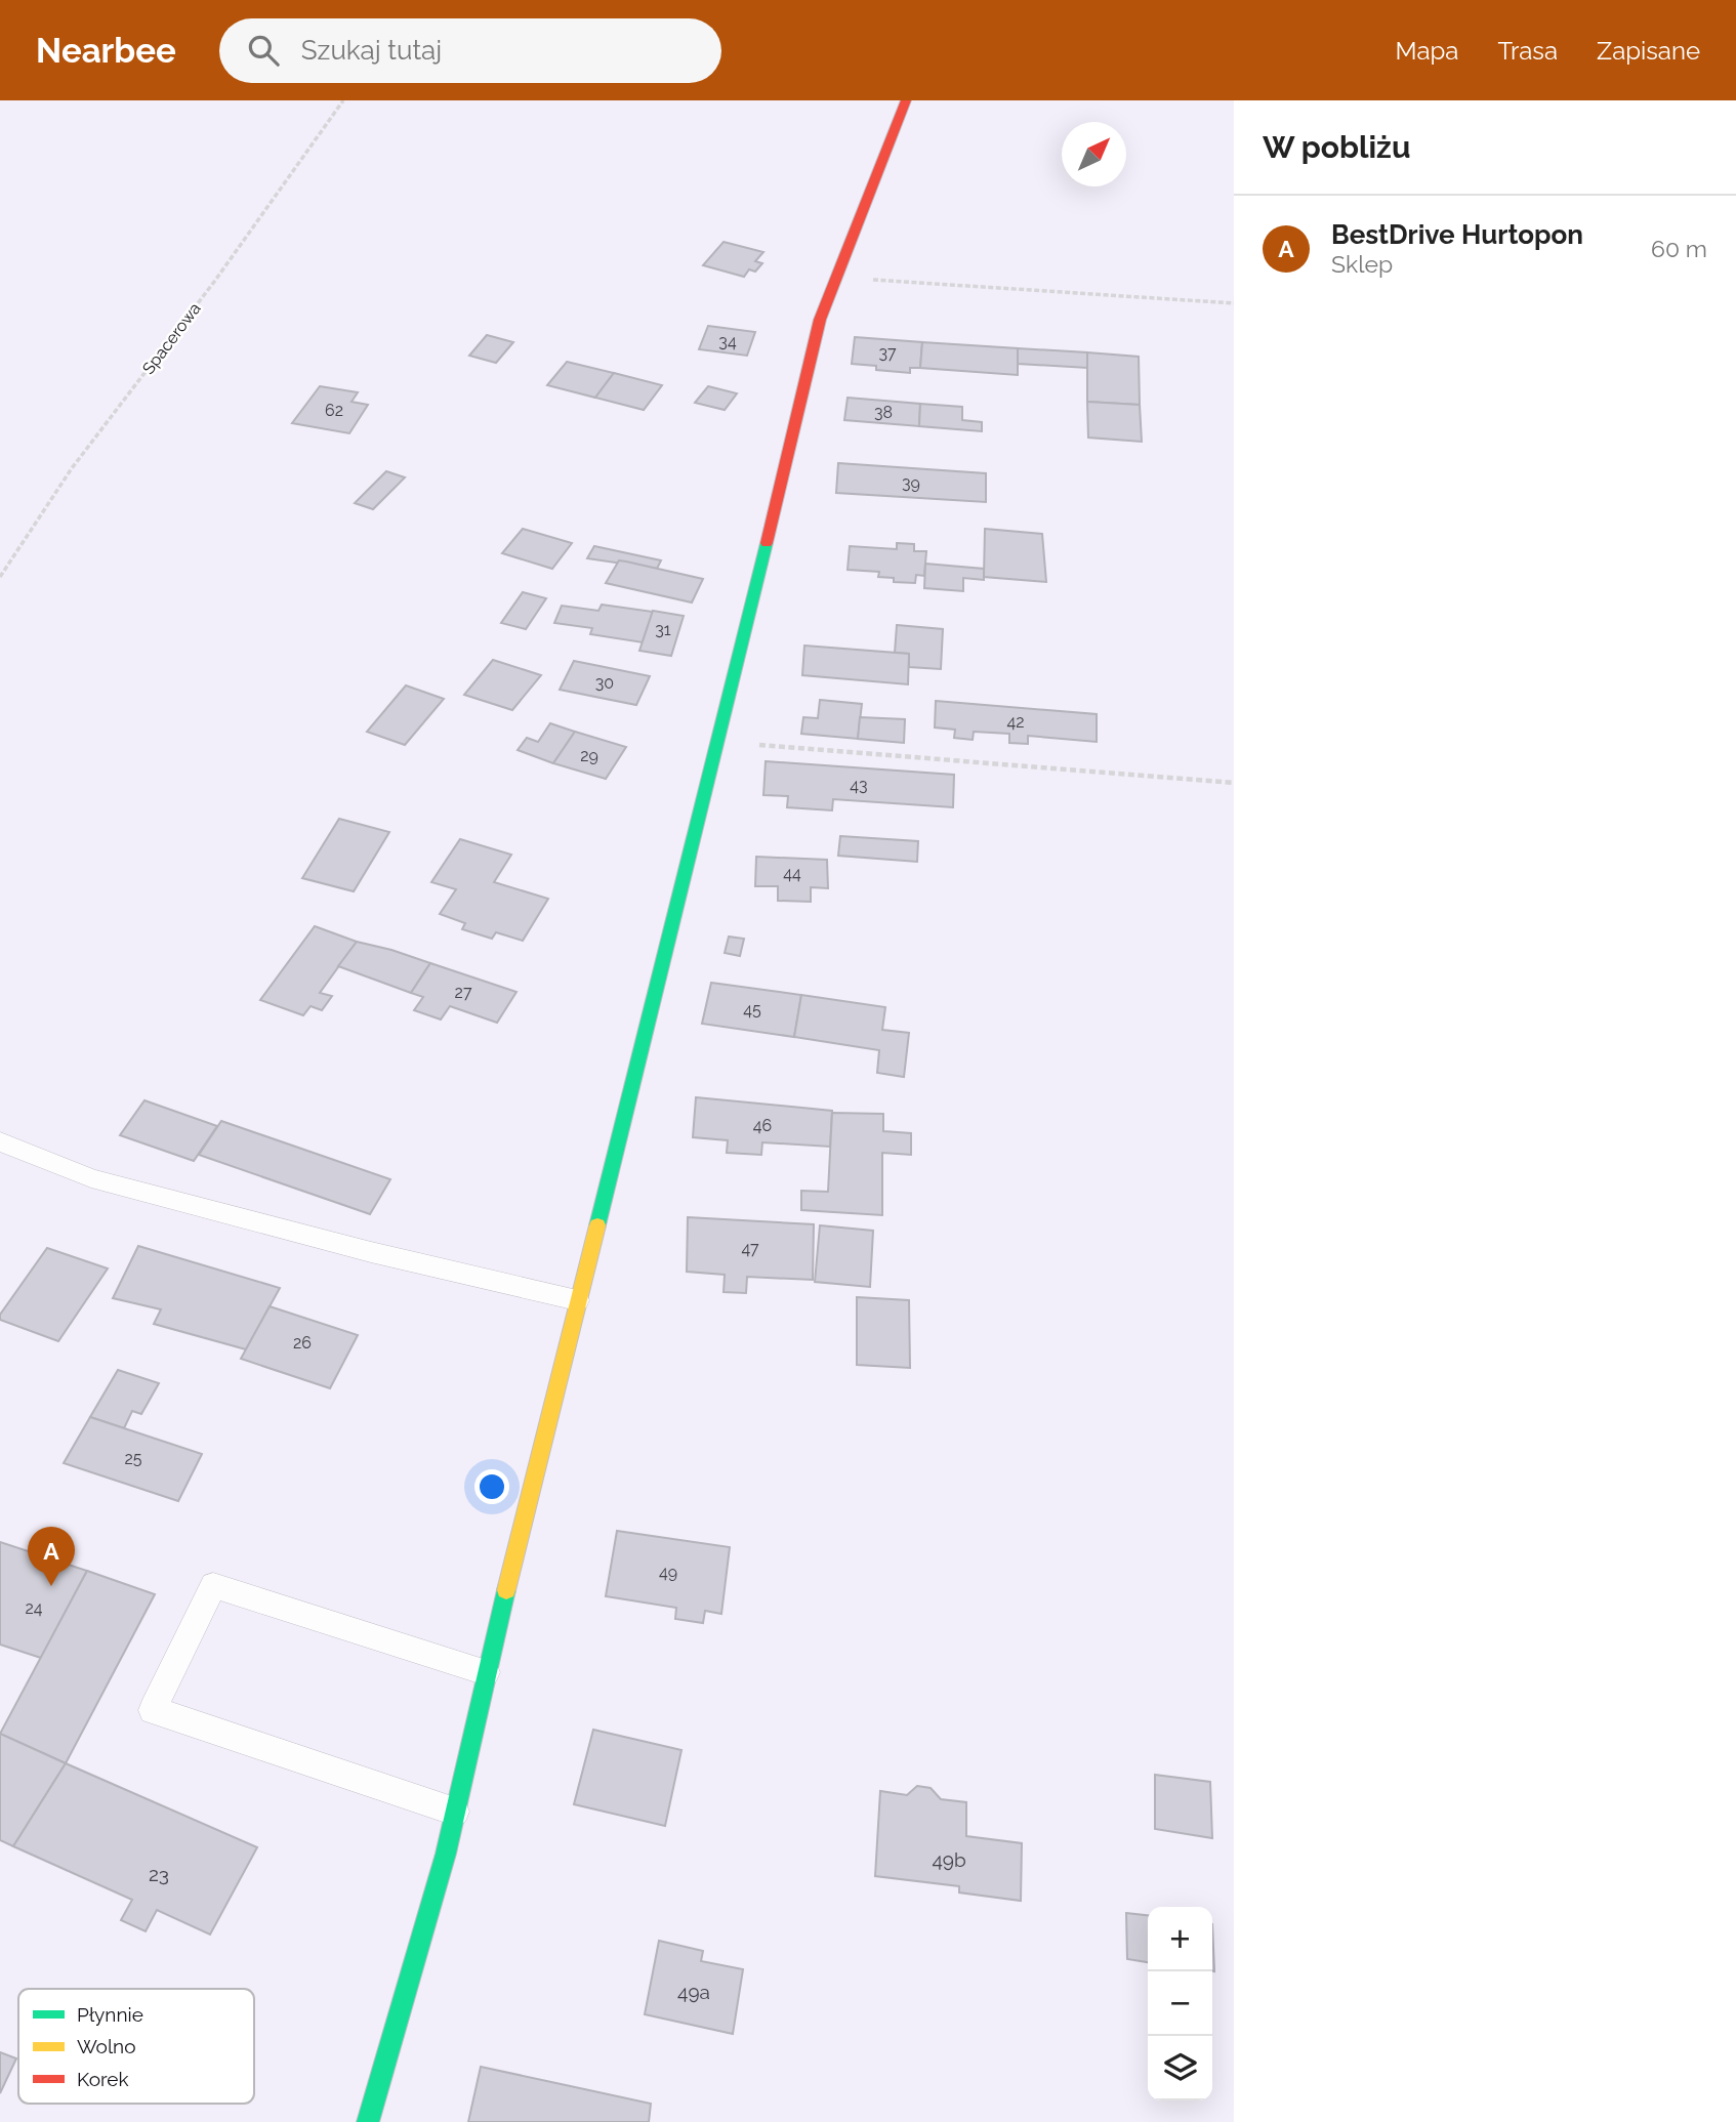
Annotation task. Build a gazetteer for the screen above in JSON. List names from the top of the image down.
{
  "streets": {
    "path": ["Spacerowa"]
  },
  "house_numbers": [
    "34",
    "37",
    "62",
    "38",
    "39",
    "31",
    "30",
    "42",
    "29",
    "43",
    "44",
    "27",
    "45",
    "46",
    "47",
    "26",
    "25",
    "49",
    "24",
    "49b",
    "23",
    "49a"
  ],
  "legend": ["Płynnie", "Wolno", "Korek"],
  "north": "top right",
  "page": {
    "header": "Nearbee",
    "search": "Szukaj tutaj",
    "nav": ["Mapa", "Trasa", "Zapisane"],
    "heading": "W pobliżu",
    "list": [
      {
        "mark": "A",
        "name": "BestDrive Hurtopon",
        "note": "Sklep",
        "value": "60 m"
      }
    ],
    "pins": "A",
    "map_buttons": ["+", "−"]
  }
}
